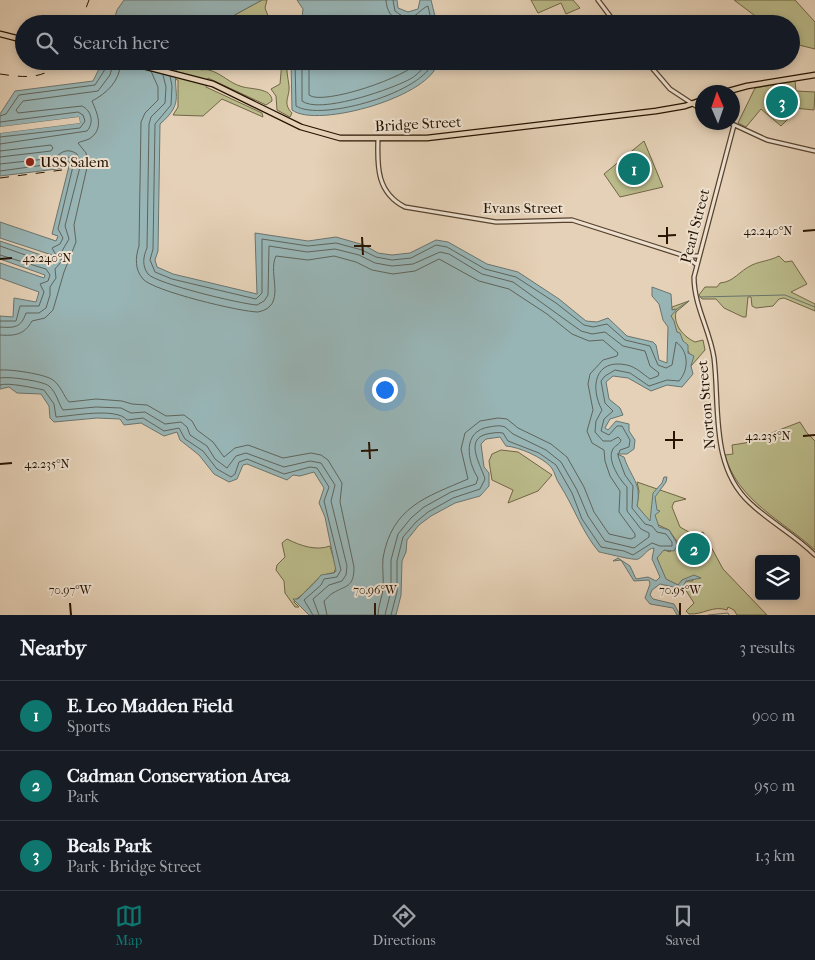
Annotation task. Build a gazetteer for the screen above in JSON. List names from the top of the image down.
{
  "streets": {
    "main road": ["Bridge Street"],
    "street": ["Evans Street", "Pearl Street", "Norton Street"]
  },
  "crossings": [
    ["Bridge Street", "Evans Street"],
    ["Evans Street", "Pearl Street"],
    ["Pearl Street", "Norton Street"]
  ],
  "places": ["USS Salem"],
  "north": "top",
  "page": {
    "search": "Search here",
    "pins": ["3", "1", "2"],
    "heading": ["Nearby", "3 results"],
    "list": [
      {
        "mark": "1",
        "name": "E. Leo Madden Field",
        "note": "Sports",
        "value": "900 m"
      },
      {
        "mark": "2",
        "name": "Cadman Conservation Area",
        "note": "Park",
        "value": "950 m"
      },
      {
        "mark": "3",
        "name": "Beals Park",
        "note": "Park · Bridge Street",
        "value": "1.3 km"
      }
    ],
    "nav": ["Map", "Directions", "Saved"]
  },
  "coordinates": [
    "42.240°N",
    "42.235°N",
    "70.97°W",
    "70.96°W",
    "70.95°W"
  ]
}
